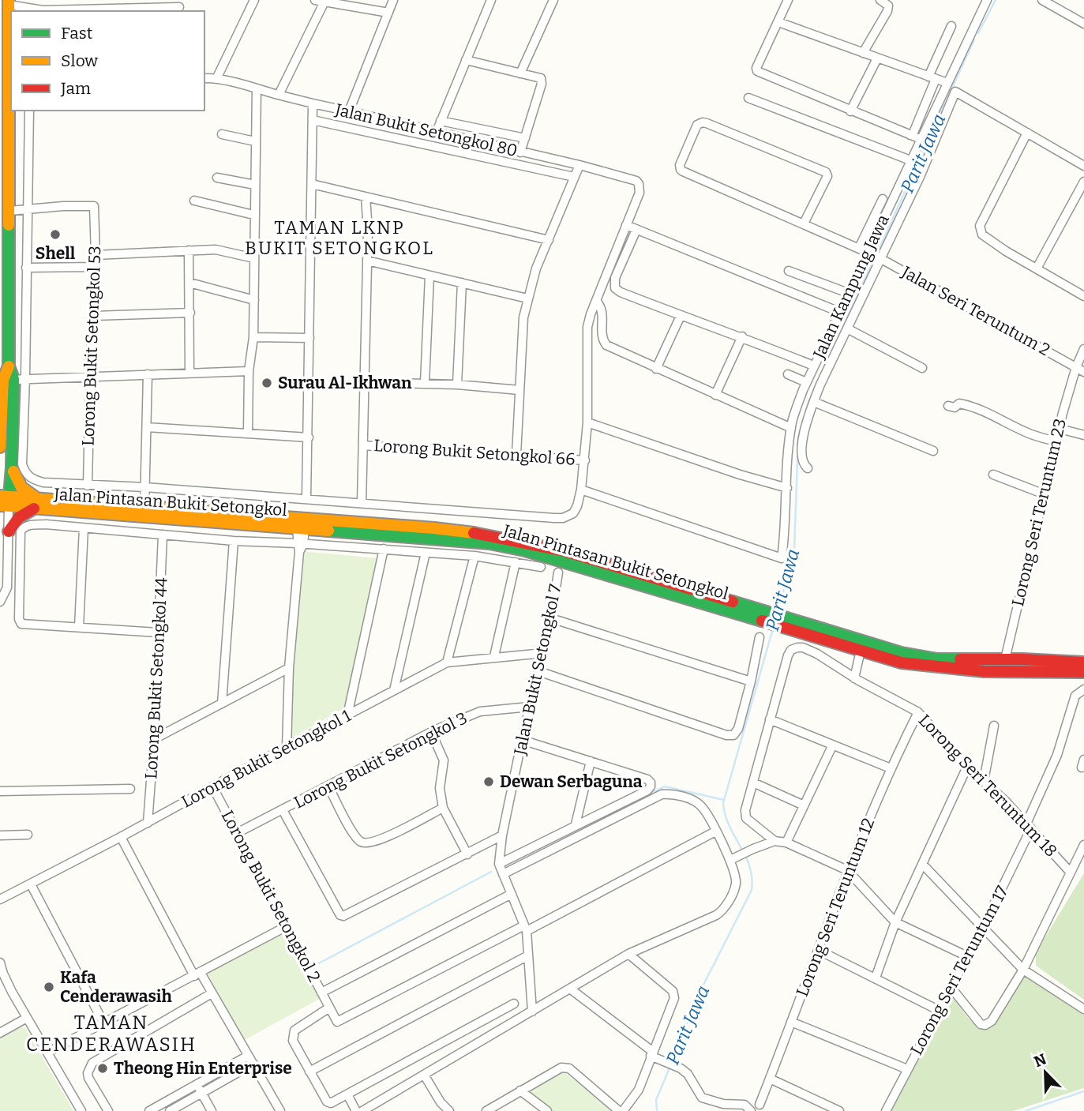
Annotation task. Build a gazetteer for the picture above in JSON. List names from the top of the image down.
{
  "streets": {
    "main road": ["Jalan Pintasan Bukit Setongkol"],
    "street": [
      "Jalan Bukit Setongkol 80",
      "Jalan Kampung Jawa",
      "Jalan Seri Teruntum 2",
      "Lorong Bukit Setongkol 53",
      "Lorong Bukit Setongkol 66",
      "Lorong Seri Teruntum 23",
      "Jalan Bukit Setongkol 7",
      "Lorong Bukit Setongkol 44",
      "Lorong Bukit Setongkol 1",
      "Lorong Bukit Setongkol 3",
      "Lorong Seri Teruntum 18",
      "Lorong Bukit Setongkol 2",
      "Lorong Seri Teruntum 12",
      "Lorong Seri Teruntum 17"
    ]
  },
  "crossings": [
    ["Jalan Kampung Jawa", "Jalan Seri Teruntum 2"],
    ["Jalan Seri Teruntum 2", "Lorong Seri Teruntum 23"],
    ["Jalan Pintasan Bukit Setongkol", "Lorong Seri Teruntum 23"],
    ["Jalan Bukit Setongkol 7", "Lorong Bukit Setongkol 1"],
    ["Jalan Bukit Setongkol 7", "Lorong Bukit Setongkol 3"],
    ["Lorong Bukit Setongkol 44", "Lorong Bukit Setongkol 1"],
    ["Lorong Bukit Setongkol 1", "Lorong Bukit Setongkol 2"],
    ["Lorong Bukit Setongkol 3", "Lorong Bukit Setongkol 2"],
    ["Lorong Seri Teruntum 18", "Lorong Seri Teruntum 12"],
    ["Lorong Seri Teruntum 18", "Lorong Seri Teruntum 17"]
  ],
  "districts": ["TAMAN LKNP BUKIT SETONGKOL", "TAMAN CENDERAWASIH"],
  "water": ["Parit Jawa"],
  "places": [
    "Shell",
    "Surau Al-Ikhwan",
    "Dewan Serbaguna",
    "Kafa Cenderawasih",
    "Theong Hin Enterprise"
  ],
  "legend": ["Fast", "Slow", "Jam"],
  "north": "top left"
}
